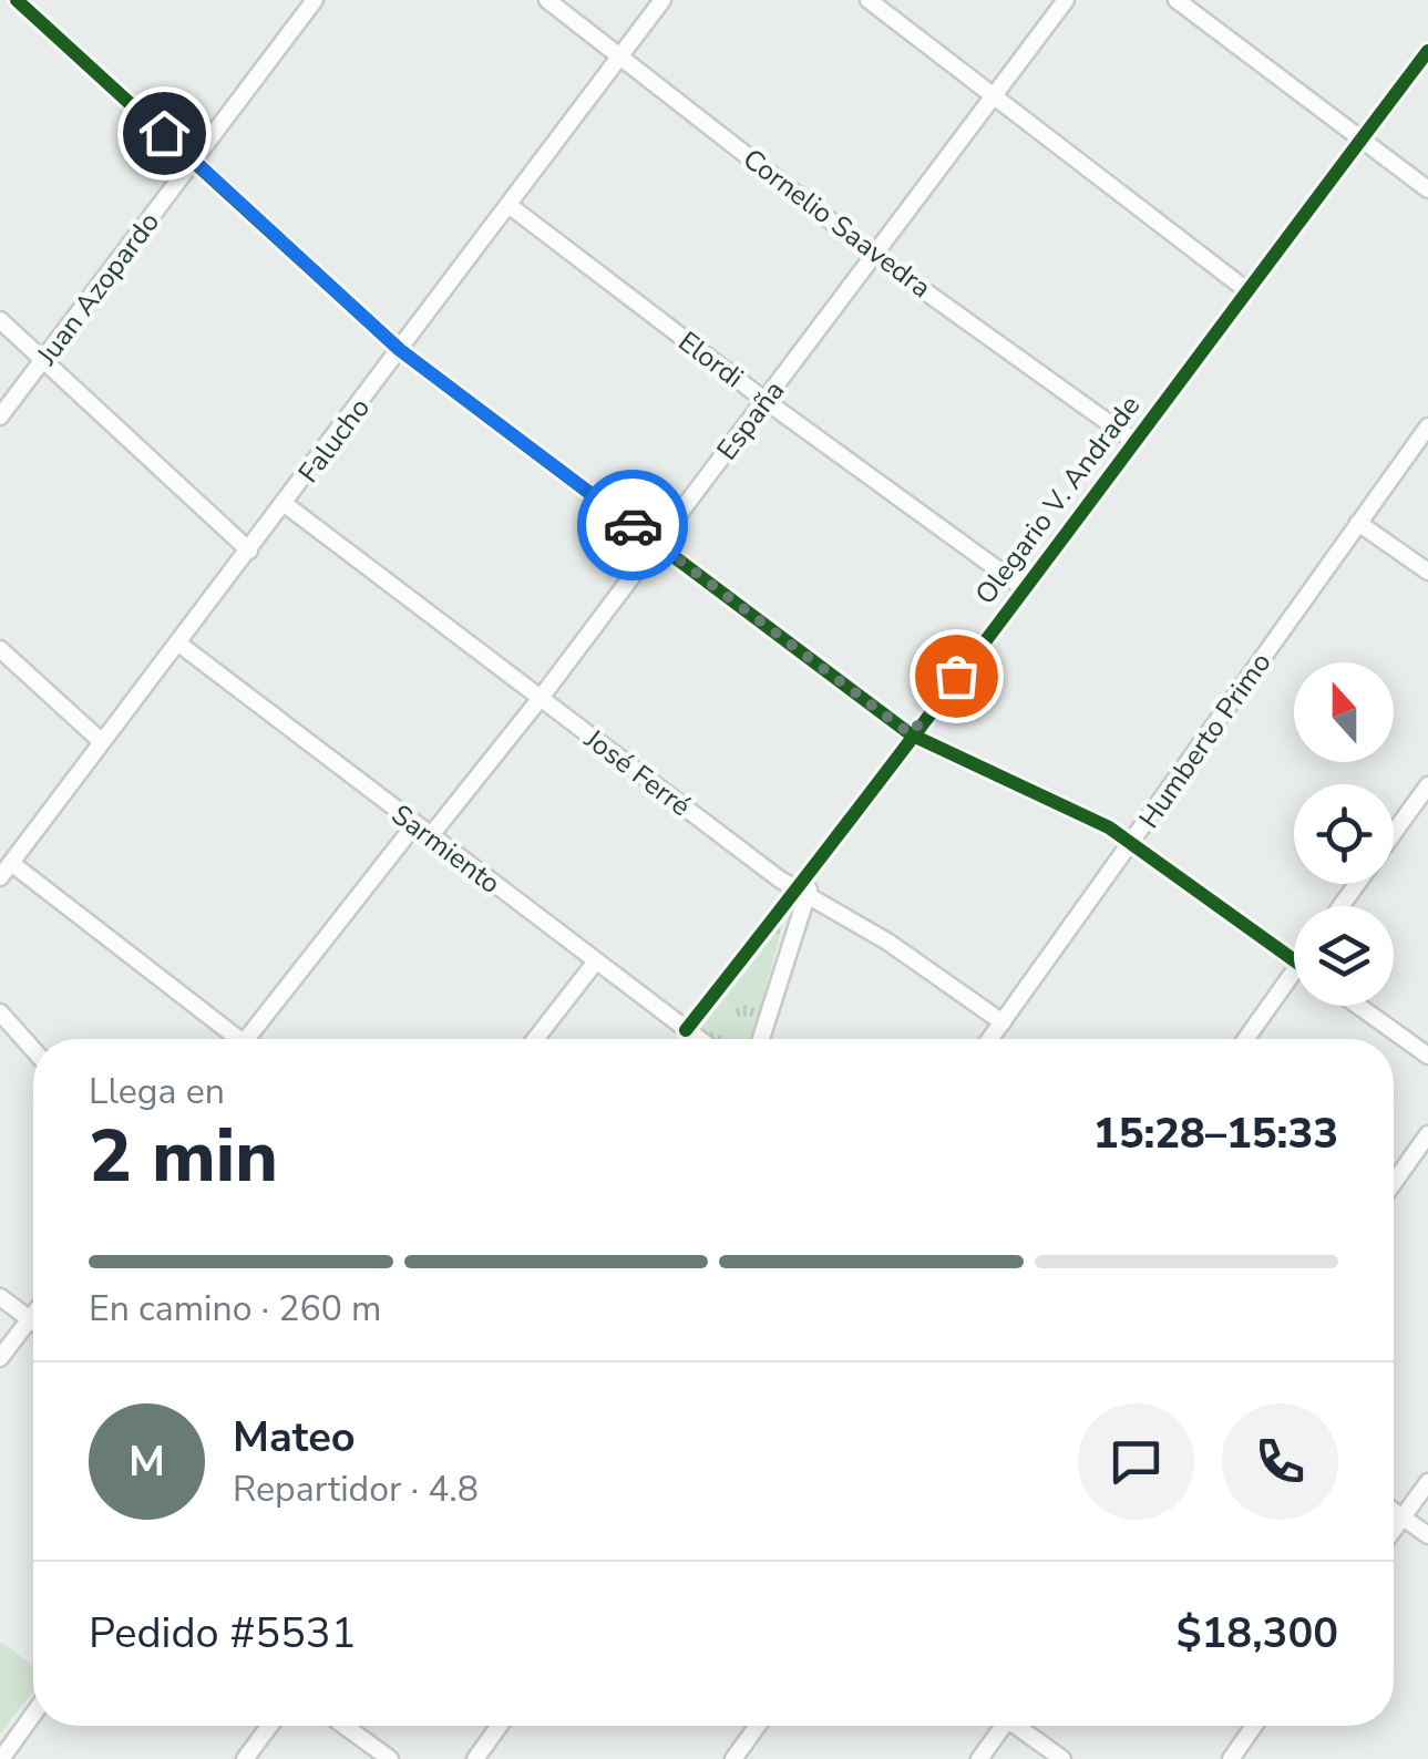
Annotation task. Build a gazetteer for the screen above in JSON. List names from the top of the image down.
{
  "streets": {
    "street": [
      "Cornelio Saavedra",
      "Juan Azopardo",
      "Elordi",
      "España",
      "Falucho",
      "Olegario V. Andrade",
      "Humberto Primo",
      "José Ferré",
      "Sarmiento"
    ]
  },
  "crossings": [
    ["Cornelio Saavedra", "España"],
    ["Cornelio Saavedra", "Falucho"],
    ["Cornelio Saavedra", "Olegario V. Andrade"],
    ["Elordi", "España"],
    ["Elordi", "Falucho"],
    ["Elordi", "Olegario V. Andrade"],
    ["España", "José Ferré"],
    ["España", "Sarmiento"],
    ["Falucho", "José Ferré"],
    ["Falucho", "Sarmiento"],
    ["Olegario V. Andrade", "José Ferré"],
    ["Olegario V. Andrade", "Sarmiento"],
    ["Humberto Primo", "José Ferré"]
  ],
  "north": "top",
  "page": {
    "heading": ["2 min", "Llega en", "15:28–15:33"],
    "panel": [
      "Mateo",
      "Repartidor · 4.8",
      "Pedido #5531",
      "$18,300"
    ],
    "bar": "En camino · 260 m",
    "round": "M"
  }
}
